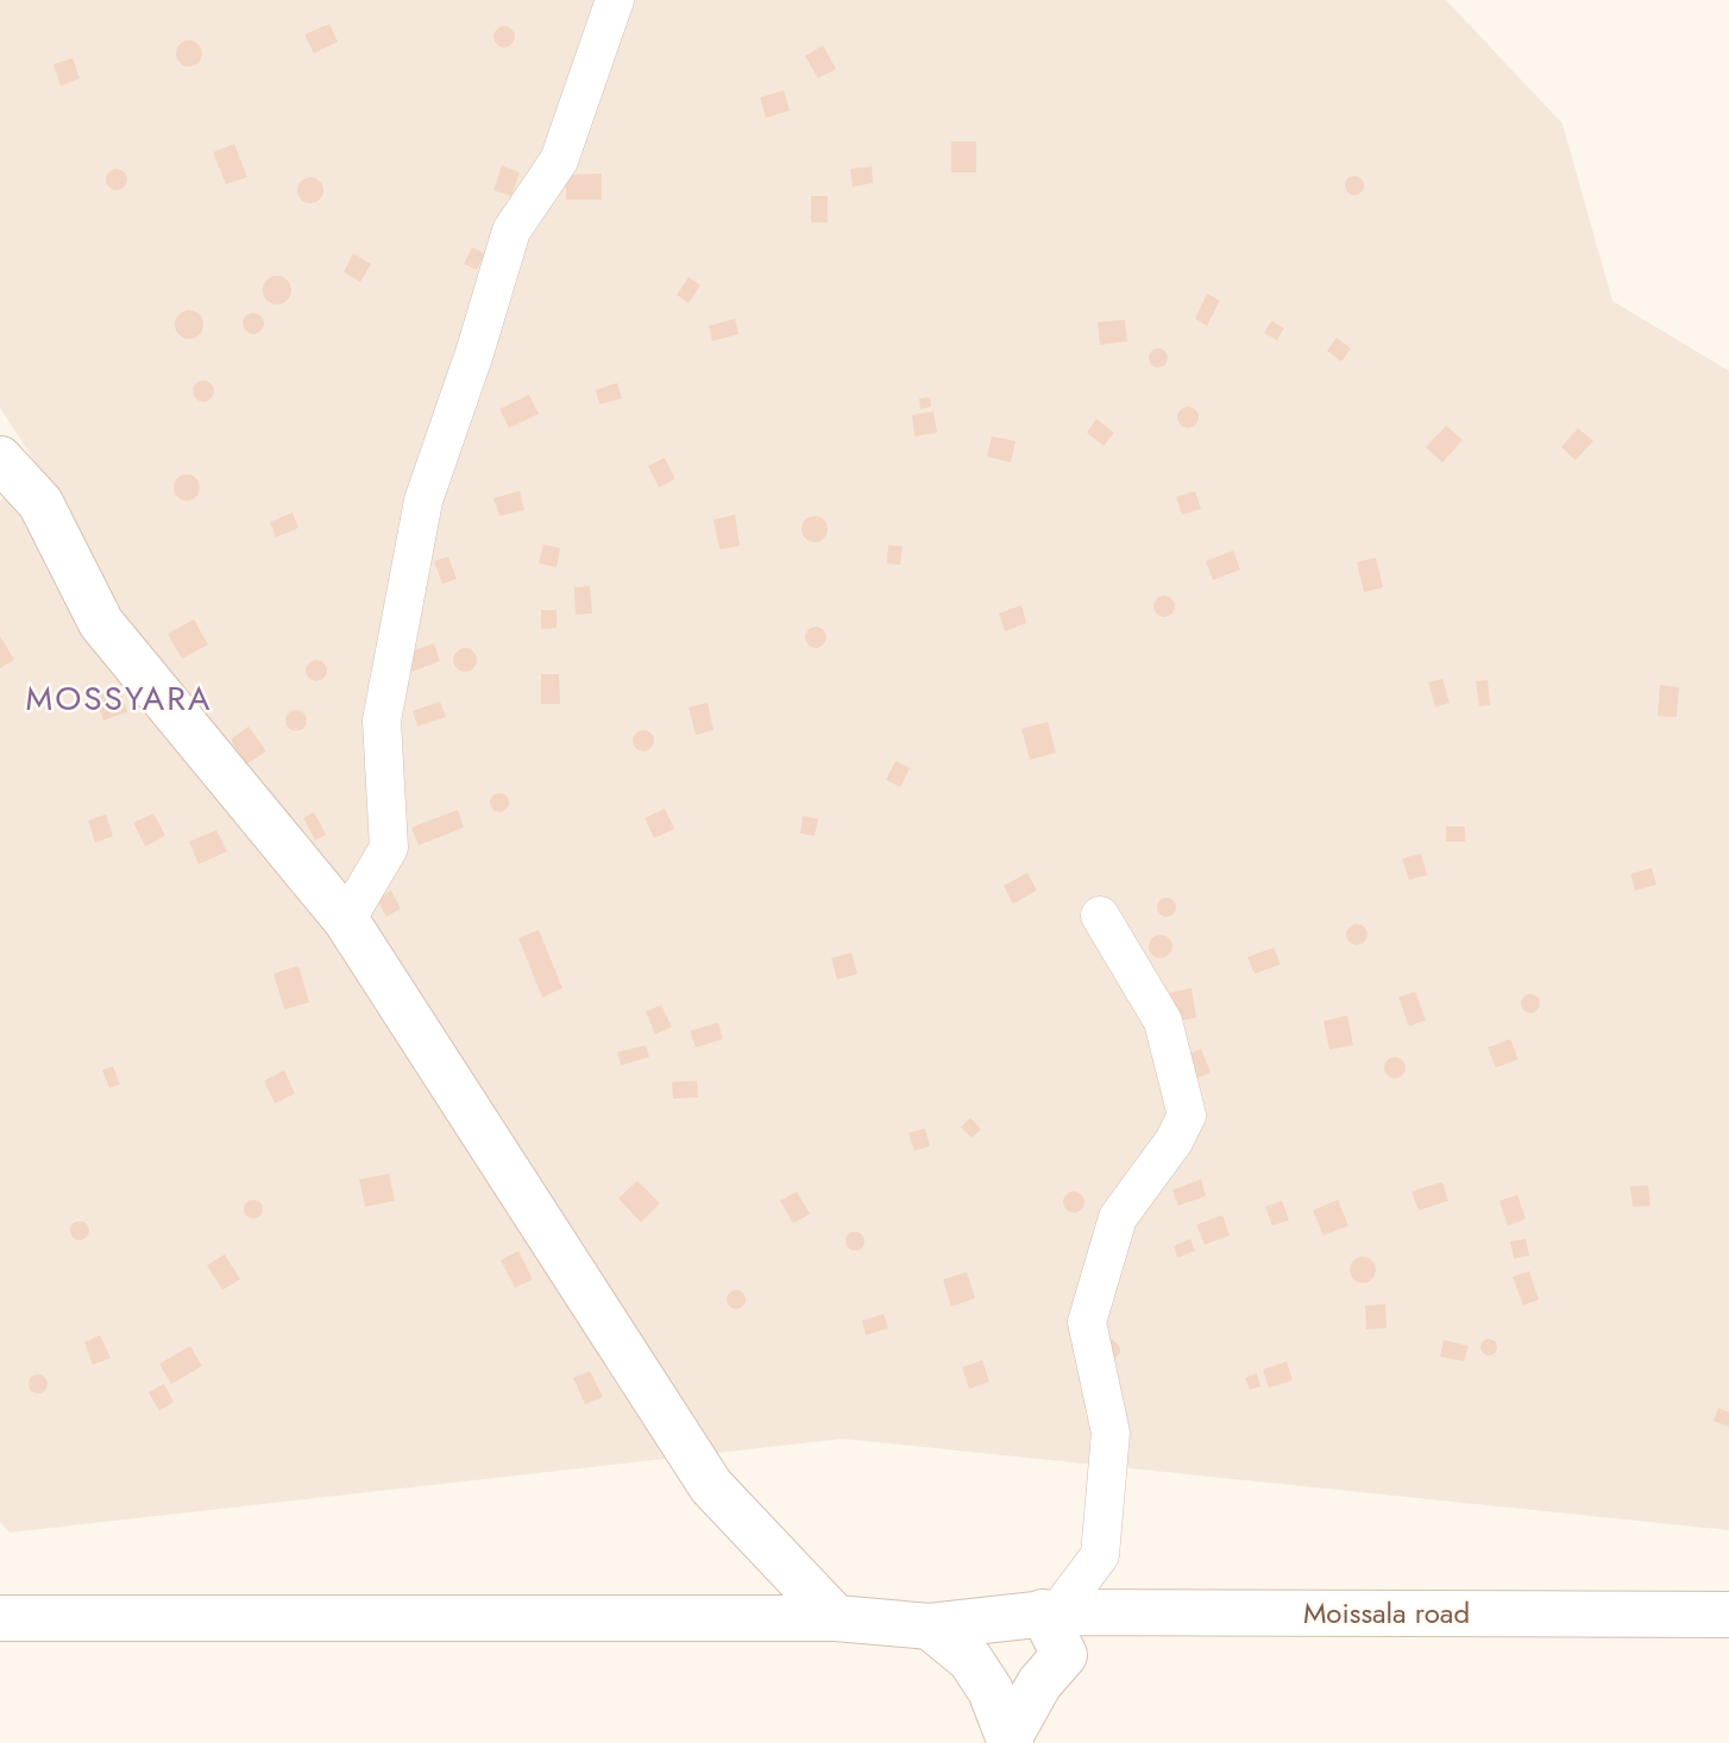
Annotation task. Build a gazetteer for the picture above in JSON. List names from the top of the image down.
{
  "streets": {
    "street": ["Moissala road"]
  },
  "districts": ["MOSSYARA"]
}
